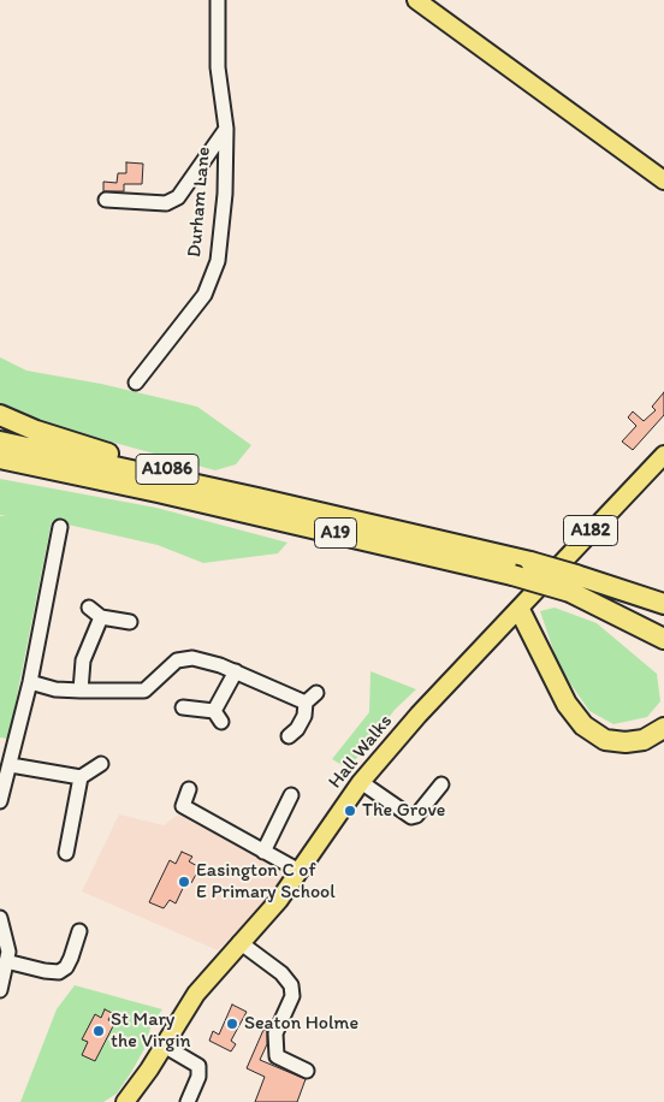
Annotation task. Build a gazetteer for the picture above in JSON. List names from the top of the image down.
{
  "streets": {
    "highway": ["A1086", "A19"],
    "main road": ["A182", "Hall Walks"],
    "street": ["Durham Lane"]
  },
  "crossings": [
    ["A1086", "A19"]
  ],
  "places": [
    "The Grove",
    "Easington C of E Primary School",
    "Seaton Holme",
    "St Mary the Virgin"
  ]
}
